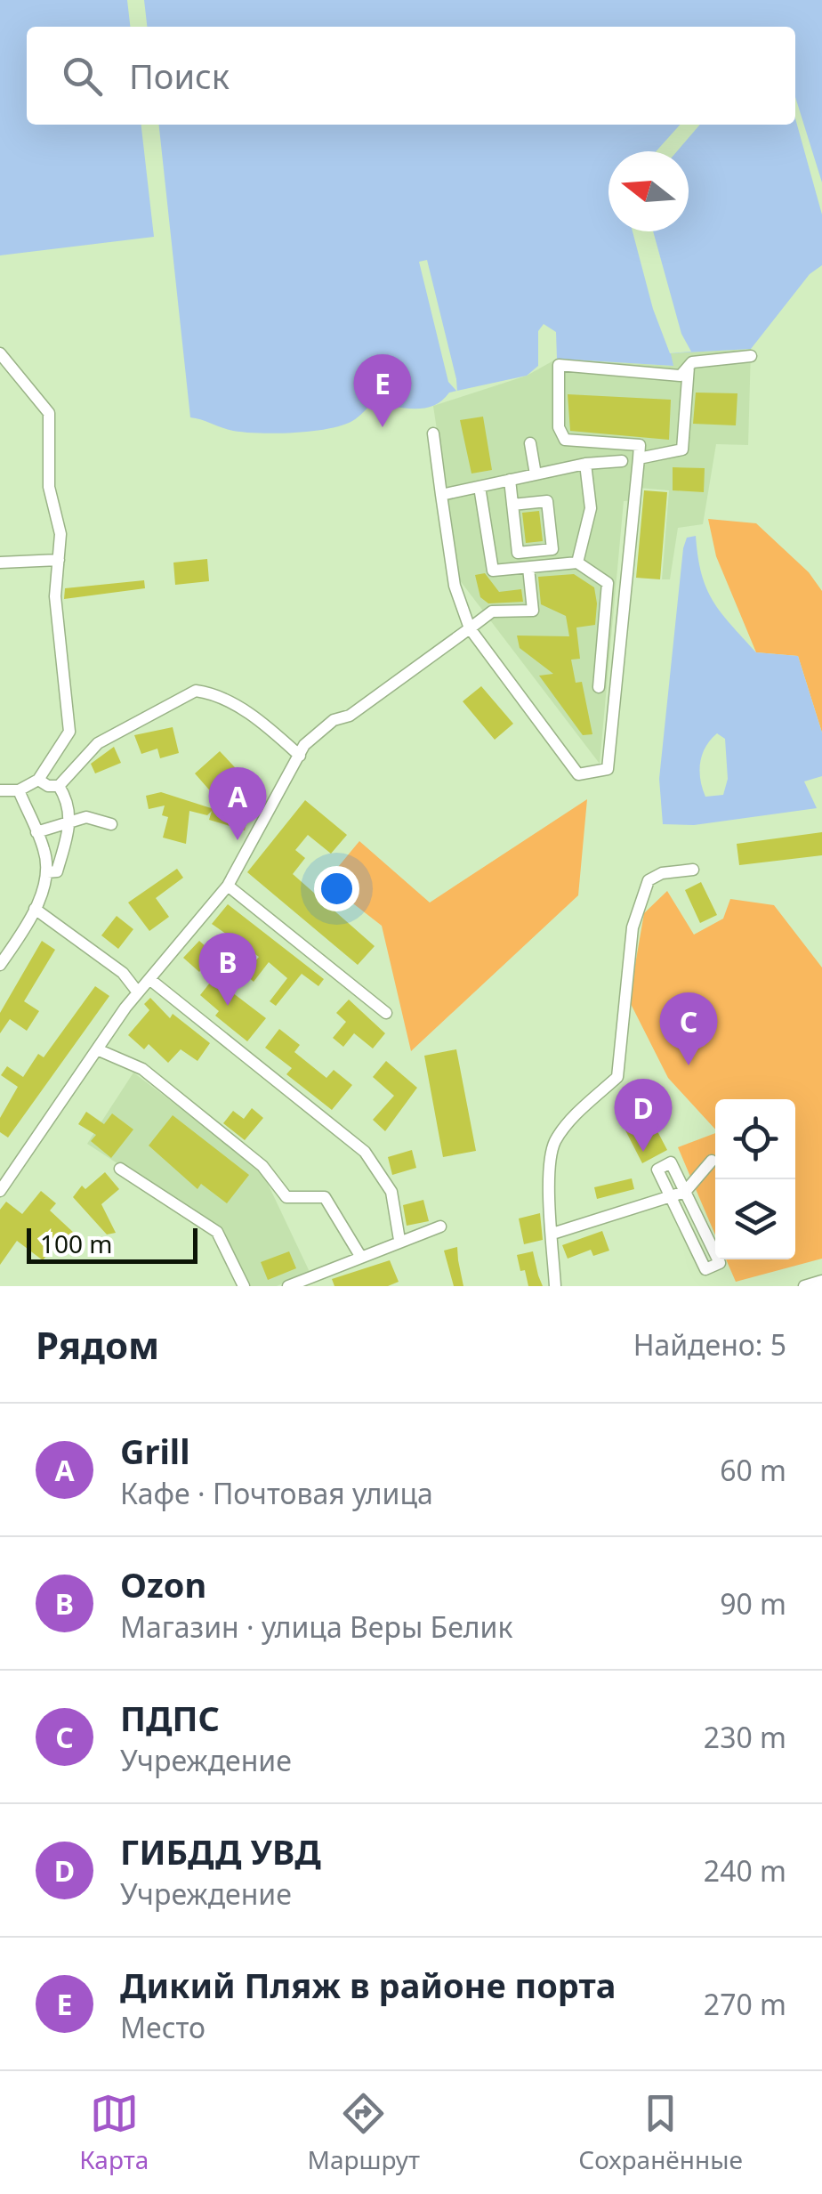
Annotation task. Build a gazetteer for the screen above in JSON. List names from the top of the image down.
{
  "scale_bar": "100 m",
  "north": "left",
  "page": {
    "search": "Поиск",
    "pins": [
      "E",
      "A",
      "B",
      "C",
      "D"
    ],
    "scale": "100 m",
    "heading": ["Рядом", "Найдено: 5"],
    "list": [
      {
        "mark": "A",
        "name": "Grill",
        "note": "Кафе · Почтовая улица",
        "value": "60 m"
      },
      {
        "mark": "B",
        "name": "Ozon",
        "note": "Магазин · улица Веры Белик",
        "value": "90 m"
      },
      {
        "mark": "C",
        "name": "ПДПС",
        "note": "Учреждение",
        "value": "230 m"
      },
      {
        "mark": "D",
        "name": "ГИБДД УВД",
        "note": "Учреждение",
        "value": "240 m"
      },
      {
        "mark": "E",
        "name": "Дикий Пляж в районе порта",
        "note": "Место",
        "value": "270 m"
      }
    ],
    "nav": ["Карта", "Маршрут", "Сохранённые"]
  }
}
